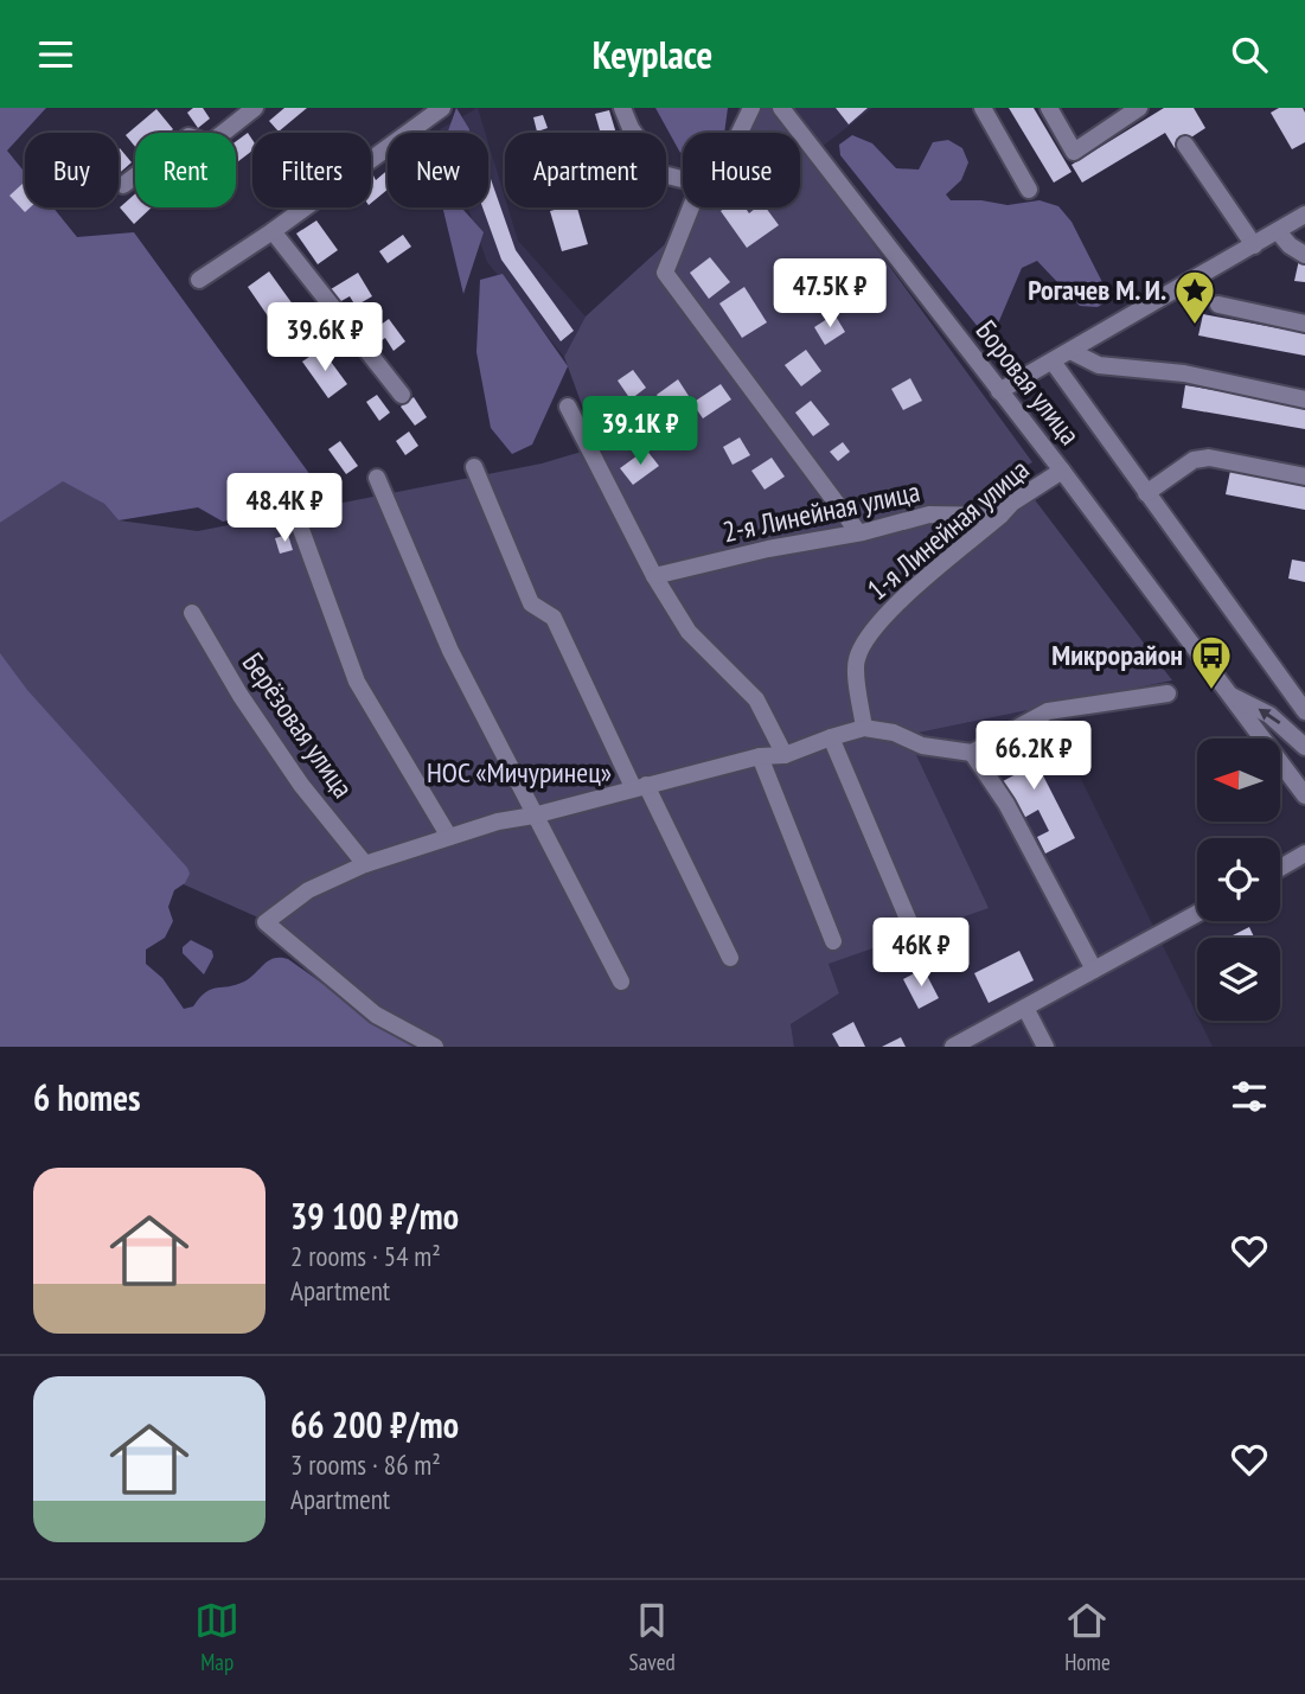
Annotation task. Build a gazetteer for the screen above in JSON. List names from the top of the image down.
{
  "streets": {
    "street": [
      "Боровая улица",
      "2-я Линейная улица",
      "1-я Линейная улица",
      "Берёзовая улица"
    ]
  },
  "crossings": [
    ["Боровая улица", "1-я Линейная улица"],
    ["2-я Линейная улица", "1-я Линейная улица"]
  ],
  "parks": ["НОС «Мичуринец»"],
  "places": {
    "place": ["Рогачев М. И."],
    "bus stop": ["Микрорайон"]
  },
  "north": "left",
  "page": {
    "header": "Keyplace",
    "chip": [
      "Buy",
      "Rent",
      "Filters",
      "New",
      "Apartment",
      "House"
    ],
    "price": [
      "47.5K ₽",
      "39.6K ₽",
      "39.1K ₽",
      "48.4K ₽",
      "66.2K ₽",
      "46K ₽"
    ],
    "heading": "6 homes",
    "list": [
      {
        "name": "39 100 ₽/mo",
        "note": "2 rooms · 54 m² · Apartment"
      },
      {
        "name": "66 200 ₽/mo",
        "note": "3 rooms · 86 m² · Apartment"
      }
    ],
    "tabs": ["Map", "Saved", "Home"]
  }
}
